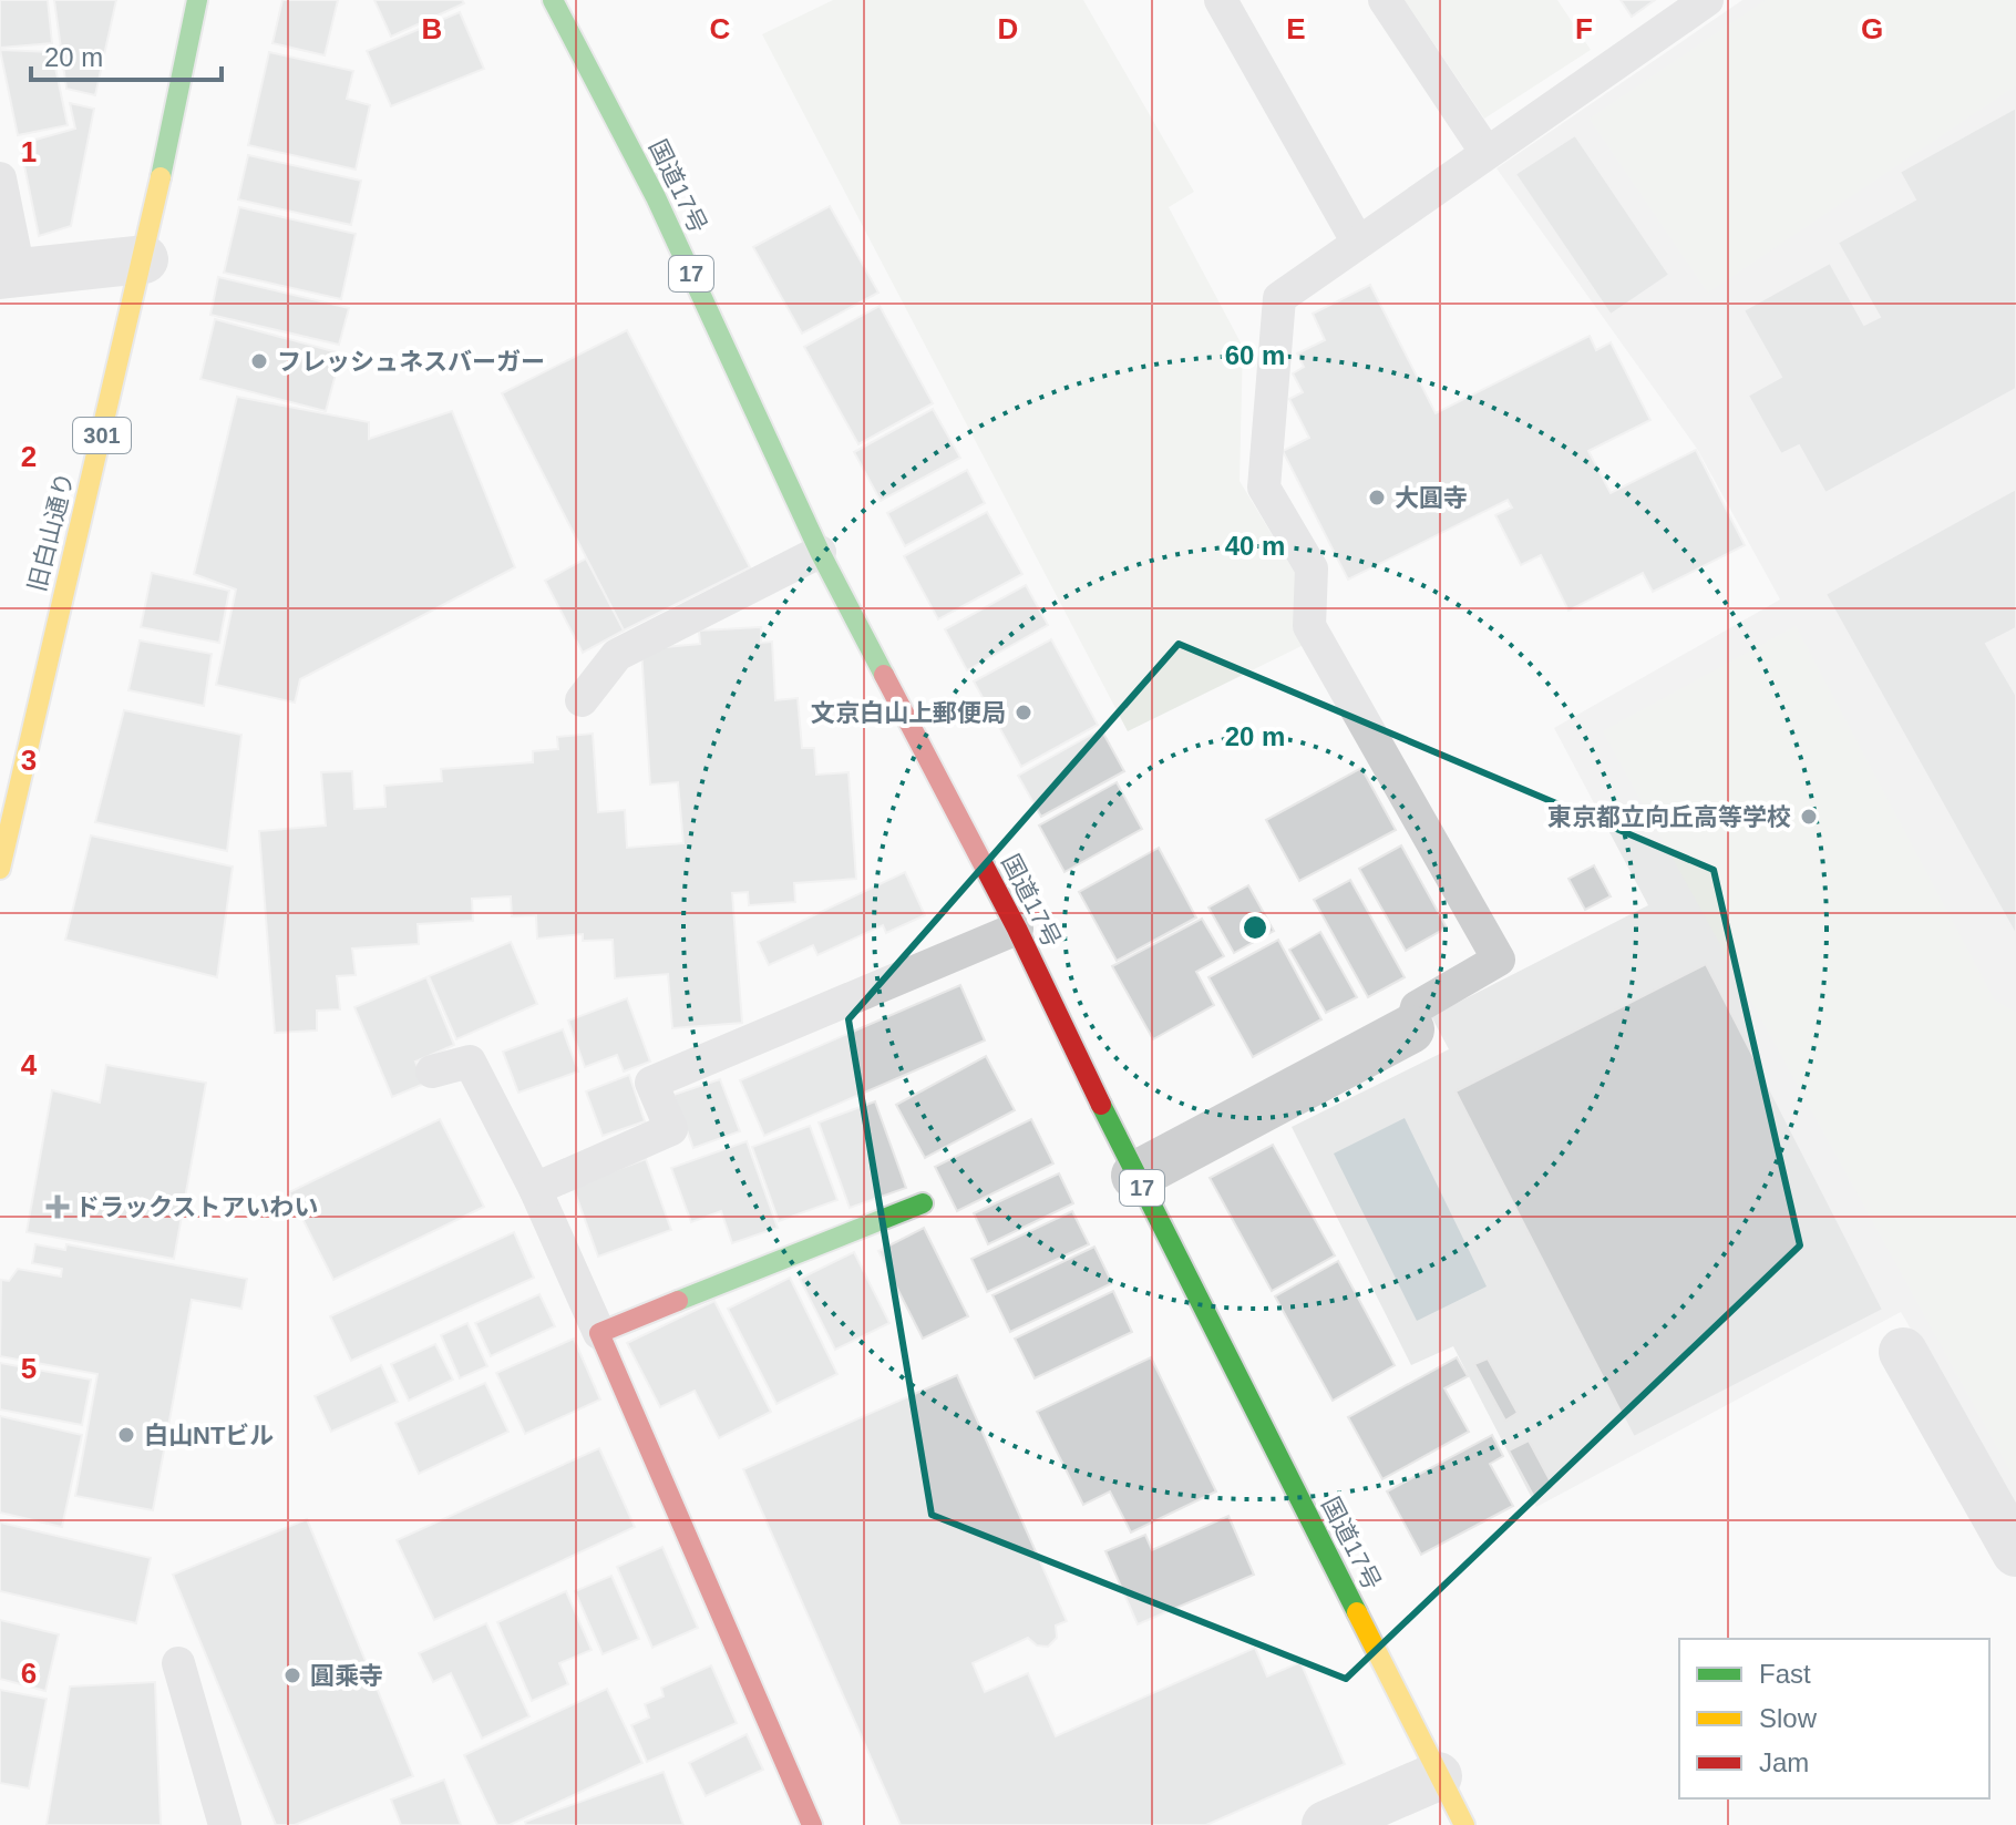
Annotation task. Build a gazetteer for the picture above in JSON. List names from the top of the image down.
{
  "streets": {
    "main road": [
      "国道17号",
      "17",
      "301",
      "旧白山通り"
    ]
  },
  "places": {
    "other": [
      "フレッシュネスバーガー",
      "大圓寺",
      "文京白山上郵便局",
      "東京都立向丘高等学校",
      "白山NTビル",
      "圓乘寺"
    ],
    "health": ["ドラックストアいわい"]
  },
  "legend": ["Fast", "Slow", "Jam"],
  "scale_bar": "20 m",
  "grid": {
    "columns": [
      "B",
      "C",
      "D",
      "E",
      "F",
      "G"
    ],
    "rows": [
      "1",
      "2",
      "3",
      "4",
      "5",
      "6"
    ]
  },
  "rings": ["60 m", "40 m", "20 m"]
}
